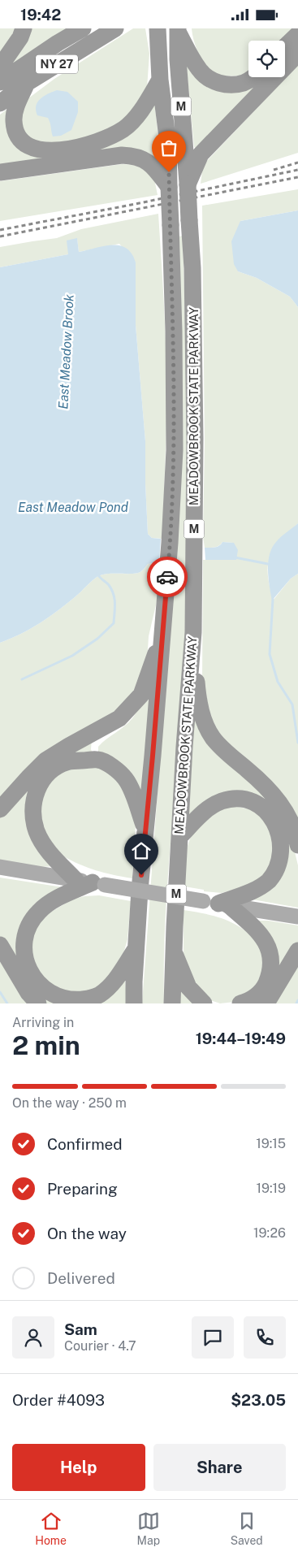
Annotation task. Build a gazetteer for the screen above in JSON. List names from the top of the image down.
{
  "streets": {
    "highway": ["NY 27", "M", "MEADOWBROOK STATE PARKWAY"]
  },
  "water": ["East Meadow Brook", "East Meadow Pond"],
  "page": {
    "status": "19:42",
    "heading": ["2 min", "Arriving in", "19:44–19:49"],
    "panel": [
      "Sam",
      "Courier · 4.7",
      "Order #4093",
      "$23.05"
    ],
    "bar": "On the way · 250 m",
    "list": [
      ["Confirmed", "19:15"],
      ["Preparing", "19:19"],
      ["On the way", "19:26"],
      "Delivered"
    ],
    "buttons": ["Help", "Share"],
    "tabs": ["Home", "Map", "Saved"]
  }
}
